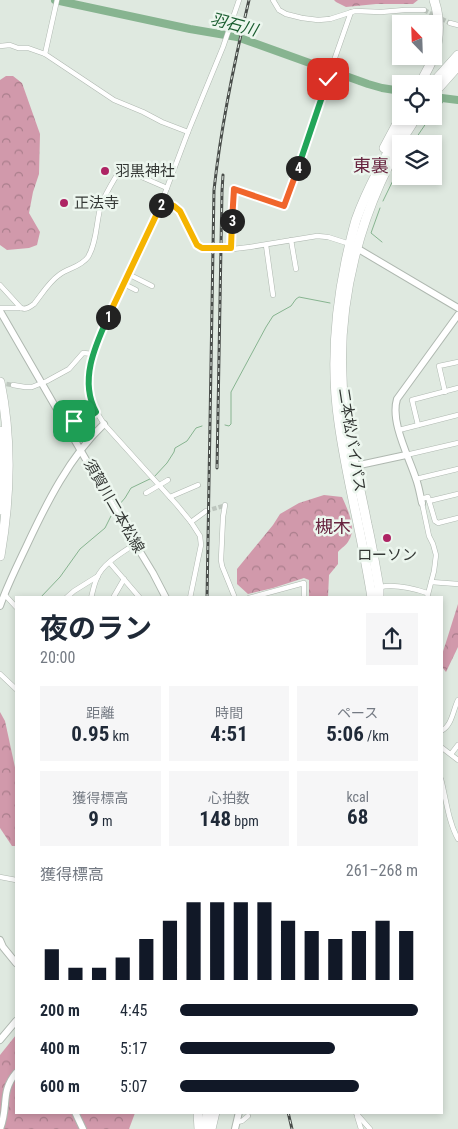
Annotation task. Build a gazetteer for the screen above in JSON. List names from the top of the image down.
{
  "streets": {
    "highway": ["二本松バイパス"],
    "street": ["須賀川二本松線"]
  },
  "districts": ["東裏", "槻木"],
  "water": ["羽石川"],
  "places": ["羽黒神社", "正法寺", "ローソン"],
  "north": "top left",
  "page": {
    "pins": [
      "4",
      "2",
      "3",
      "1"
    ],
    "heading": ["夜のラン", "20:00"],
    "stats": [
      ["距離", "0.95 km"],
      ["時間", "4:51"],
      ["ペース", "5:06 /km"],
      ["獲得標高", "9 m"],
      ["心拍数", "148 bpm"],
      ["kcal", "68"]
    ],
    "chart": ["獲得標高", "261–268 m"],
    "list": [
      {
        "name": "200 m",
        "note": "4:45"
      },
      {
        "name": "400 m",
        "note": "5:17"
      },
      {
        "name": "600 m",
        "note": "5:07"
      }
    ]
  }
}
